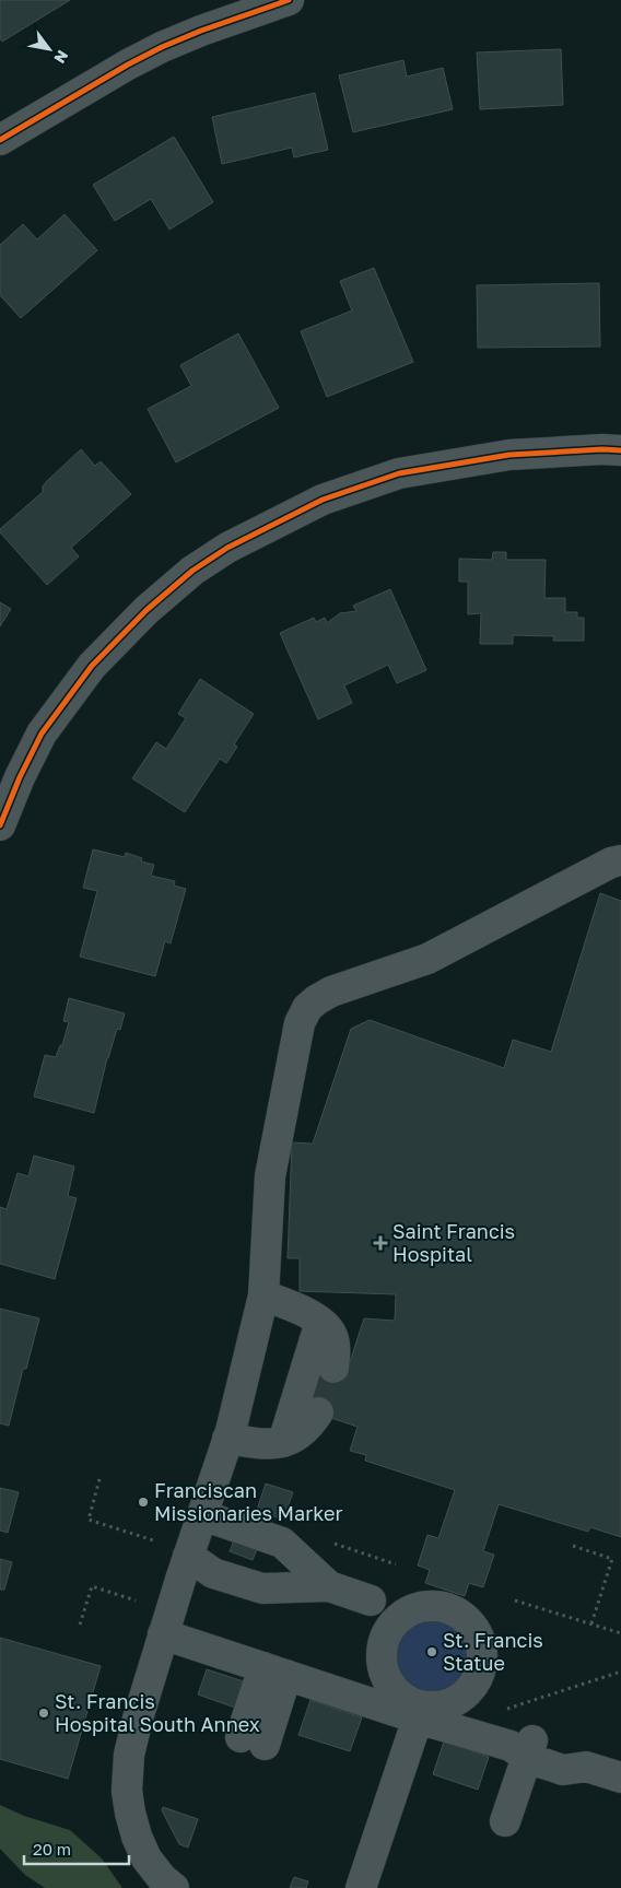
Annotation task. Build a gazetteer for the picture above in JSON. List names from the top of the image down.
{
  "places": {
    "health": ["Saint Francis Hospital"],
    "other": ["Franciscan Missionaries Marker", "St. Francis Statue", "St. Francis Hospital South Annex"]
  },
  "scale_bar": "20 m",
  "north": "bottom right"
}
